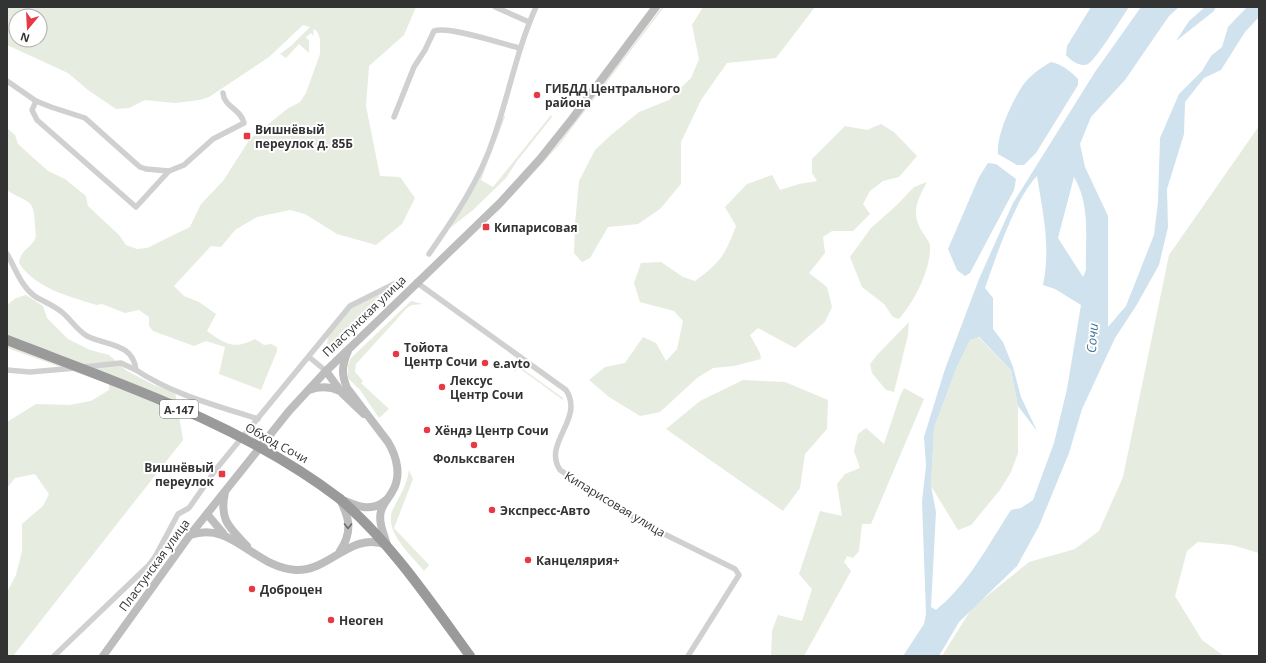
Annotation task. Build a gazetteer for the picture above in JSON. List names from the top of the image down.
{
  "streets": {
    "highway": ["А-147", "Обход Сочи"],
    "main road": ["Пластунская улица"],
    "street": ["Кипарисовая улица"]
  },
  "crossings": [
    ["Пластунская улица", "А-147"],
    ["Пластунская улица", "Кипарисовая улица"],
    ["А-147", "Обход Сочи"]
  ],
  "water": ["Сочи"],
  "places": {
    "other": [
      "ГИБДД Центрального района",
      "Тойота Центр Сочи",
      "e.avto",
      "Лексус Центр Сочи",
      "Хёндэ Центр Сочи",
      "Фольксваген",
      "Экспресс-Авто",
      "Канцелярия+",
      "Доброцен",
      "Неоген"
    ],
    "transit": ["Вишнёвый переулок д. 85Б", "Кипарисовая", "Вишнёвый переулок"]
  },
  "north": "bottom"
}
